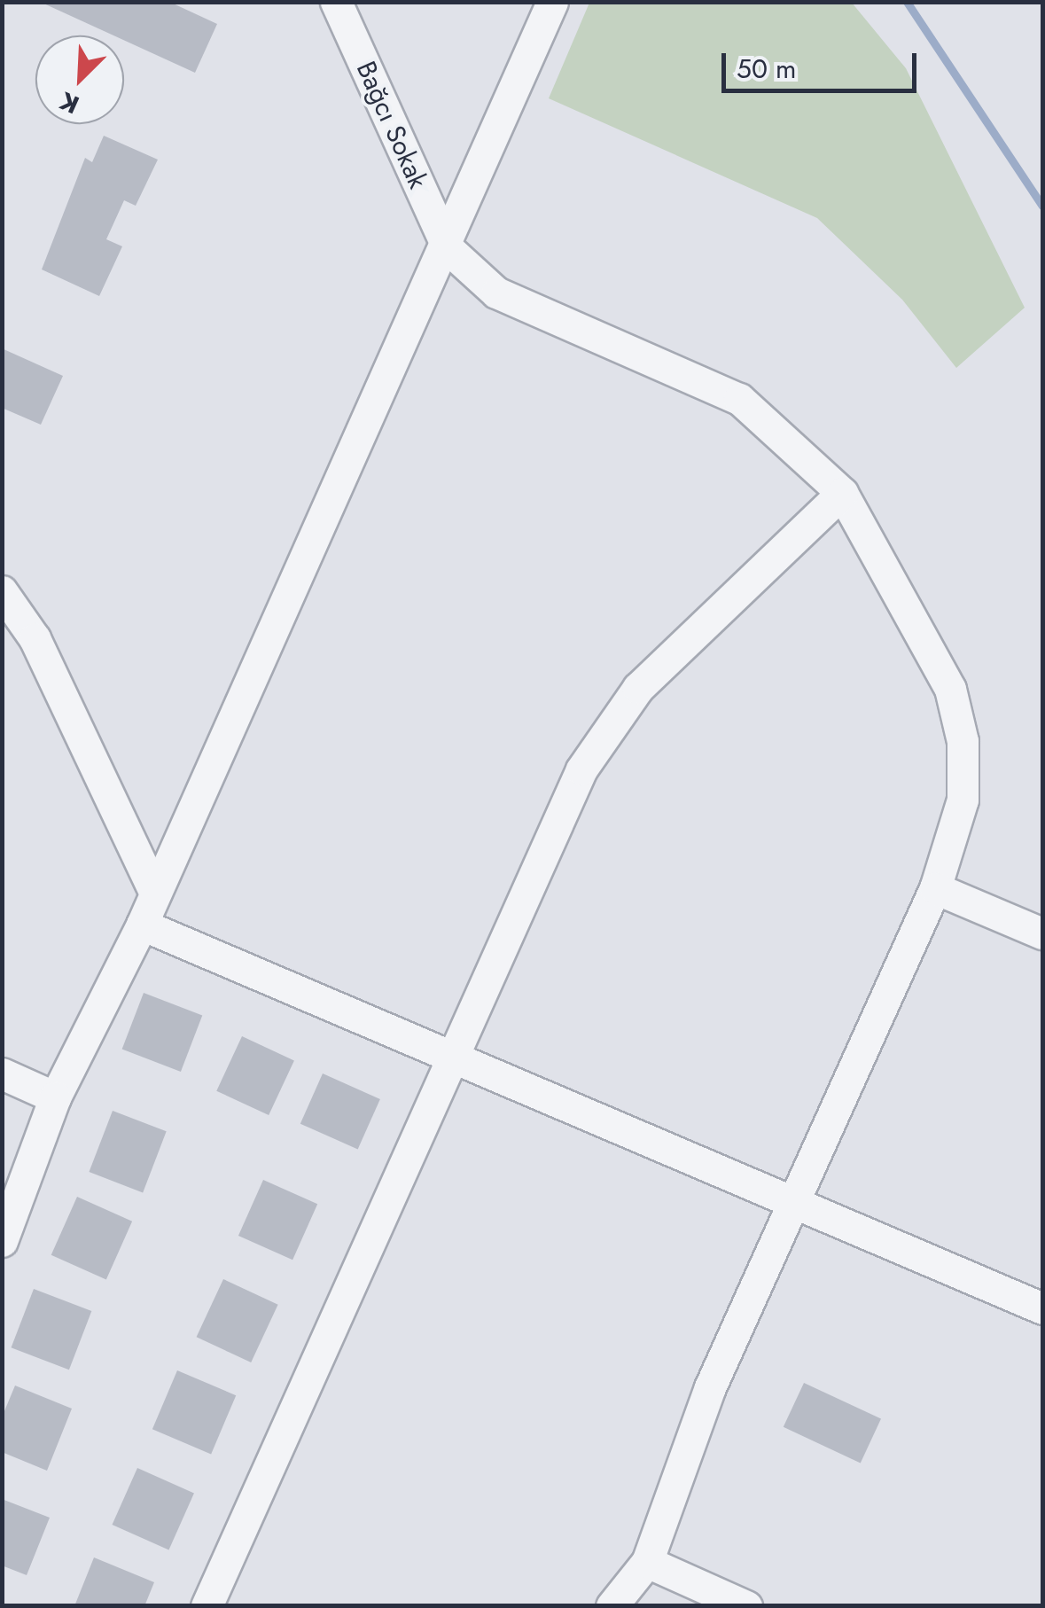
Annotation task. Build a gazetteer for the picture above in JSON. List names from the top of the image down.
{
  "streets": {
    "street": ["Bağcı Sokak"]
  },
  "scale_bar": "50 m",
  "north": "bottom left"
}
